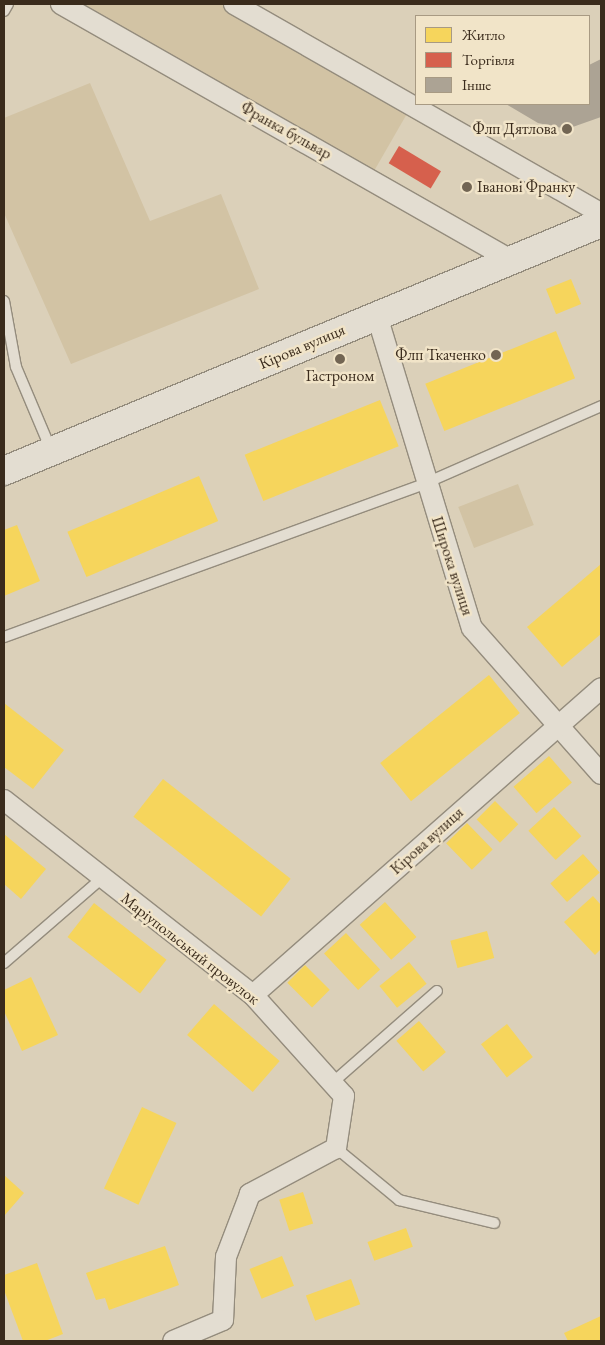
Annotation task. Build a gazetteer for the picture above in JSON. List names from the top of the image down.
{
  "streets": {
    "street": [
      "Франка бульвар",
      "Кірова вулиця",
      "Широка вулиця",
      "Маріупольський провулок"
    ]
  },
  "crossings": [
    ["Франка бульвар", "Кірова вулиця"],
    ["Кірова вулиця", "Широка вулиця"],
    ["Кірова вулиця", "Маріупольський провулок"]
  ],
  "places": [
    "Флп Дятлова",
    "Іванові Франку",
    "Флп Ткаченко",
    "Гастроном"
  ],
  "legend": ["Житло", "Торгівля", "Інше"]
}
